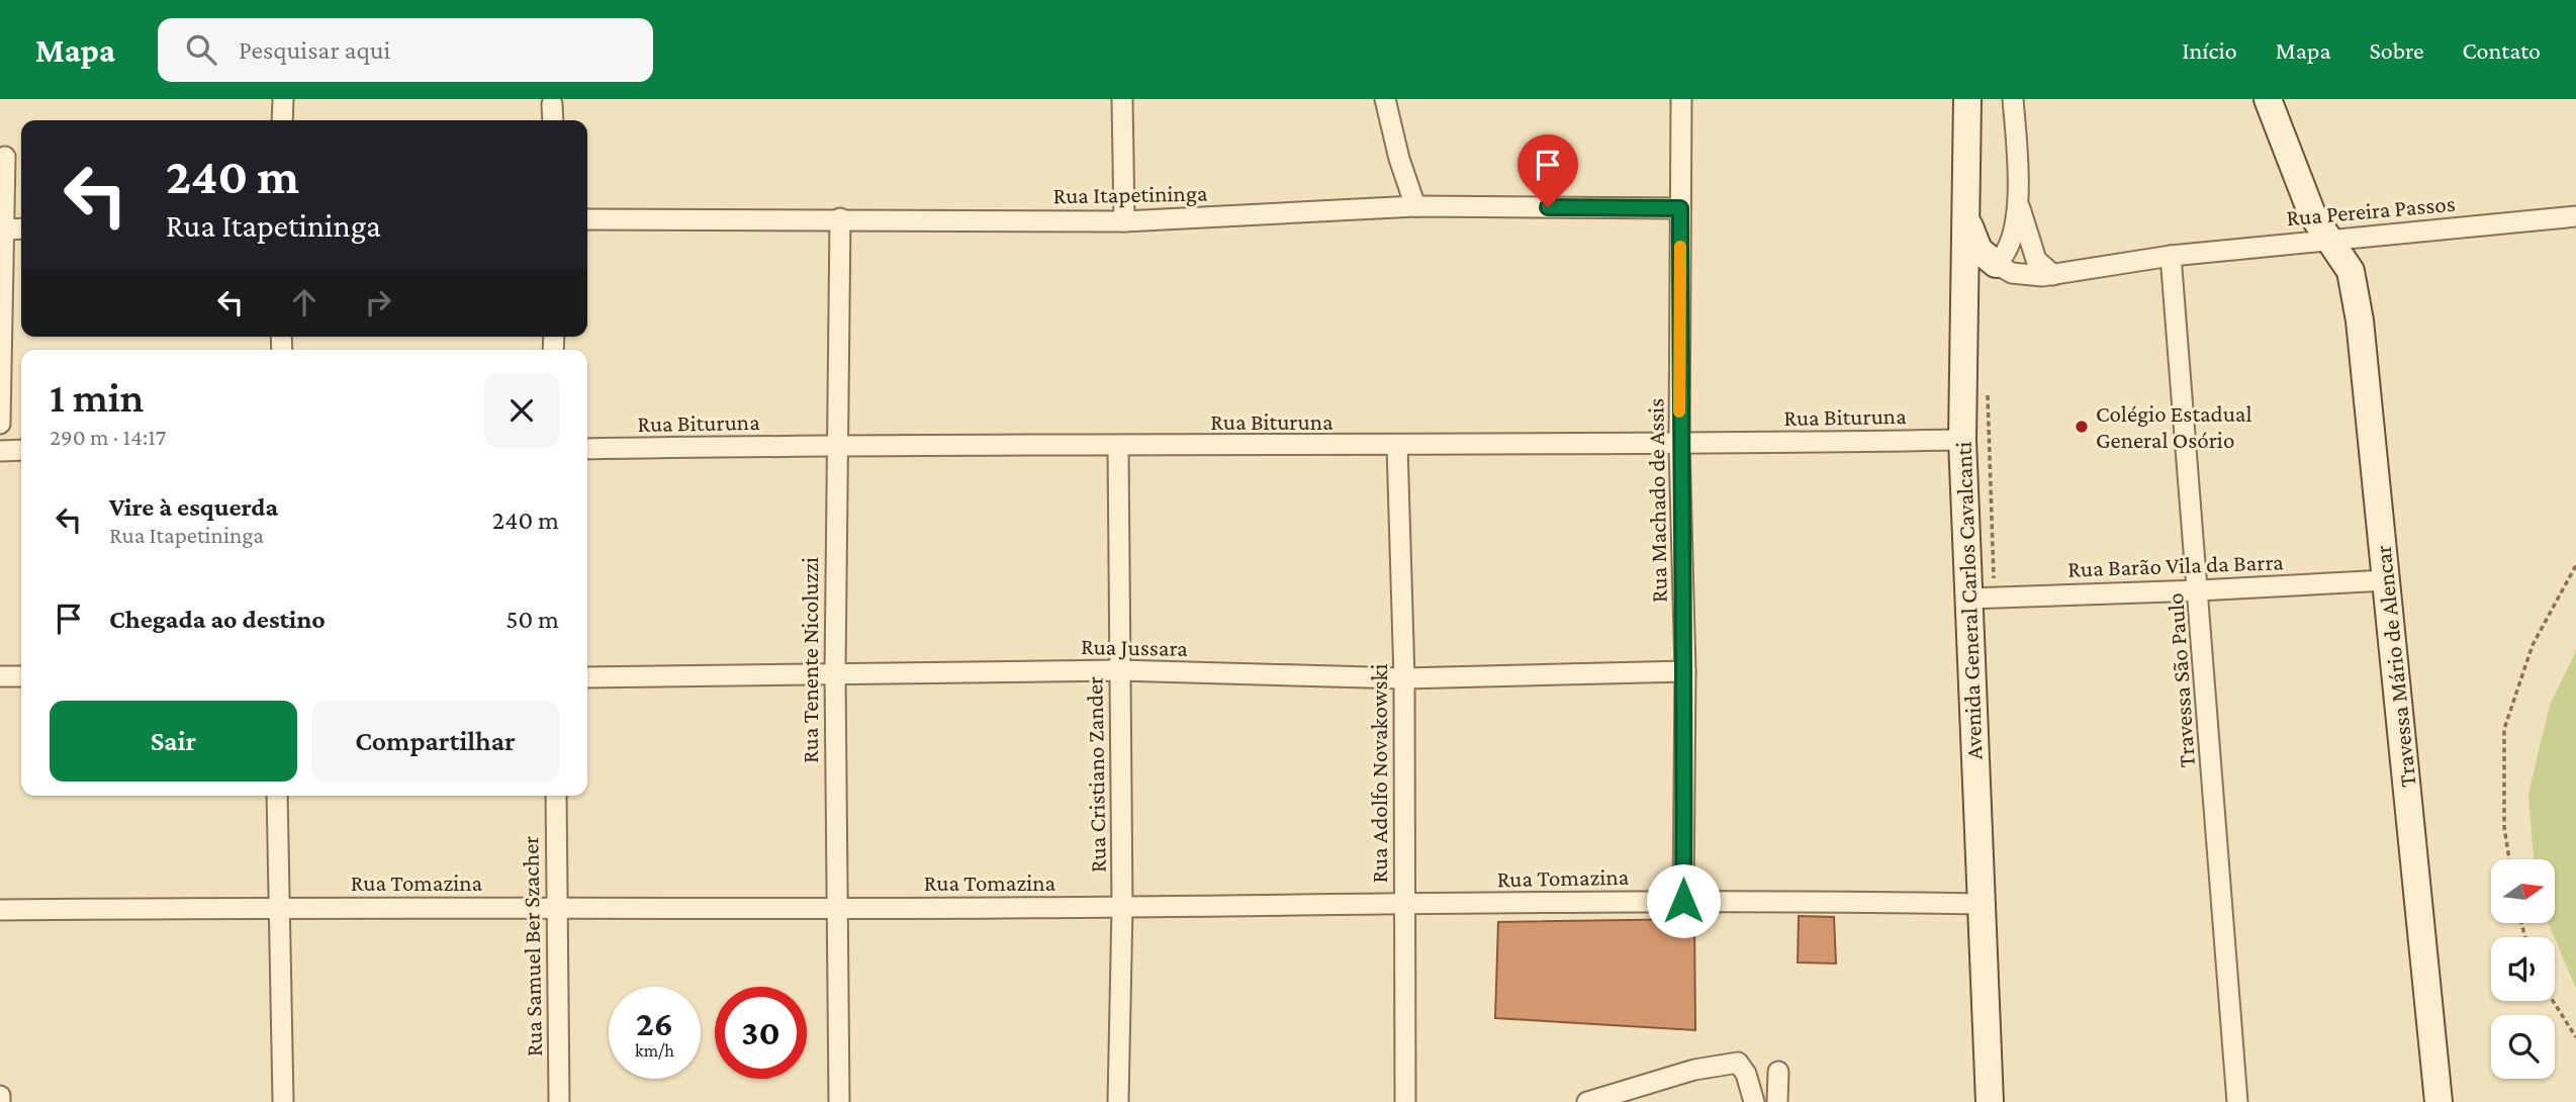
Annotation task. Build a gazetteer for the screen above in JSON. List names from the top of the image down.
{
  "streets": {
    "main road": ["Avenida General Carlos Cavalcanti", "Travessa Mário de Alencar"],
    "street": [
      "Rua Itapetininga",
      "Rua Pereira Passos",
      "Rua Bituruna",
      "Rua Machado de Assis",
      "Rua Barão Vila da Barra",
      "Rua Jussara",
      "Rua Tenente Nicoluzzi",
      "Travessa São Paulo",
      "Rua Adolfo Novakowski",
      "Rua Cristiano Zander",
      "Rua Tomazina",
      "Rua Samuel Ber Szacher"
    ]
  },
  "crossings": [
    ["Rua Itapetininga", "Rua Machado de Assis"],
    ["Rua Itapetininga", "Rua Tenente Nicoluzzi"],
    ["Rua Pereira Passos", "Travessa Mário de Alencar"],
    ["Rua Pereira Passos", "Travessa São Paulo"],
    ["Rua Bituruna", "Rua Machado de Assis"],
    ["Rua Bituruna", "Avenida General Carlos Cavalcanti"],
    ["Rua Bituruna", "Rua Tenente Nicoluzzi"],
    ["Rua Bituruna", "Rua Adolfo Novakowski"],
    ["Rua Bituruna", "Rua Cristiano Zander"],
    ["Rua Machado de Assis", "Rua Jussara"],
    ["Rua Machado de Assis", "Rua Tomazina"],
    ["Rua Barão Vila da Barra", "Avenida General Carlos Cavalcanti"],
    ["Rua Barão Vila da Barra", "Travessa Mário de Alencar"],
    ["Rua Barão Vila da Barra", "Travessa São Paulo"],
    ["Avenida General Carlos Cavalcanti", "Rua Tomazina"],
    ["Rua Jussara", "Rua Tenente Nicoluzzi"],
    ["Rua Jussara", "Rua Adolfo Novakowski"],
    ["Rua Jussara", "Rua Cristiano Zander"],
    ["Rua Tenente Nicoluzzi", "Rua Tomazina"],
    ["Rua Adolfo Novakowski", "Rua Tomazina"],
    ["Rua Cristiano Zander", "Rua Tomazina"],
    ["Rua Tomazina", "Rua Samuel Ber Szacher"]
  ],
  "places": ["Colégio Estadual General Osório"],
  "north": "right",
  "page": {
    "header": "Mapa",
    "search": "Pesquisar aqui",
    "nav": [
      "Início",
      "Mapa",
      "Sobre",
      "Contato"
    ],
    "turn": ["240 m", "Rua Itapetininga"],
    "heading": ["1 min", "290 m · 14:17"],
    "list": [
      {
        "name": "Vire à esquerda",
        "note": "Rua Itapetininga",
        "value": "240 m"
      },
      {
        "name": "Chegada ao destino",
        "value": "50 m"
      }
    ],
    "buttons": ["Sair", "Compartilhar"],
    "speed": "26 km/h",
    "limit": "30"
  }
}
